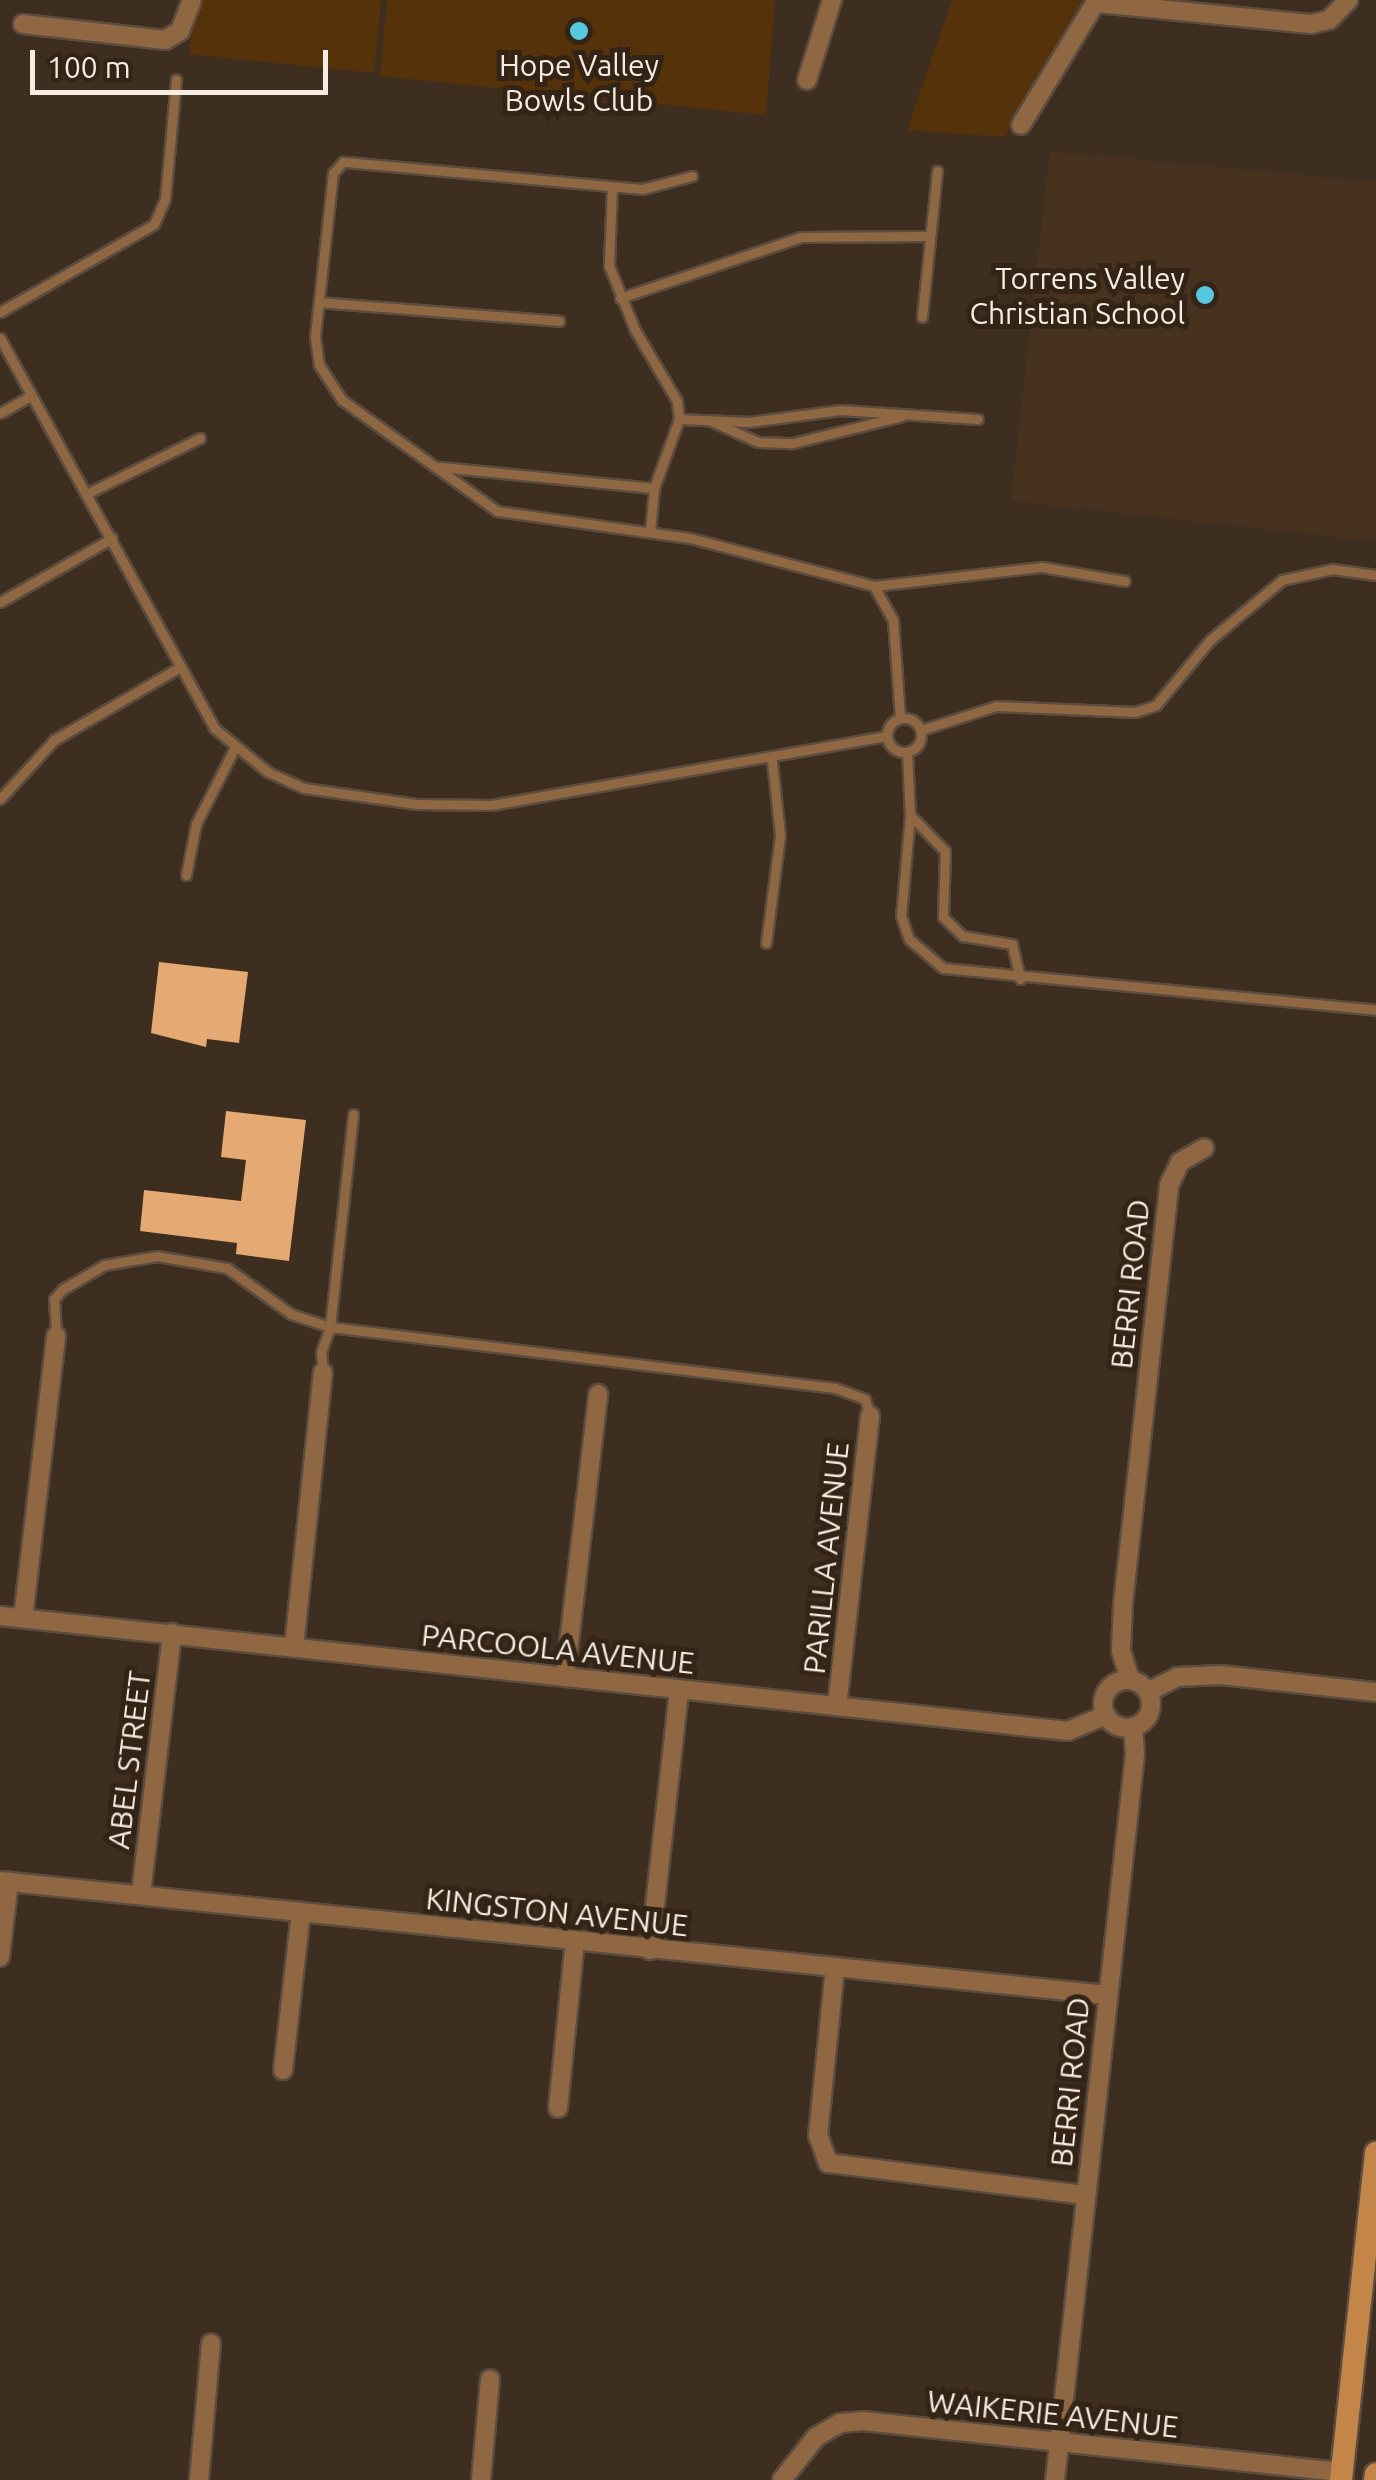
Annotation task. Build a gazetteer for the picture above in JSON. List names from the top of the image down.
{
  "streets": {
    "street": [
      "BERRI ROAD",
      "PARILLA AVENUE",
      "PARCOOLA AVENUE",
      "ABEL STREET",
      "KINGSTON AVENUE",
      "WAIKERIE AVENUE"
    ]
  },
  "crossings": [
    ["BERRI ROAD", "PARCOOLA AVENUE"],
    ["BERRI ROAD", "KINGSTON AVENUE"],
    ["BERRI ROAD", "WAIKERIE AVENUE"],
    ["PARILLA AVENUE", "PARCOOLA AVENUE"],
    ["PARCOOLA AVENUE", "ABEL STREET"],
    ["ABEL STREET", "KINGSTON AVENUE"]
  ],
  "places": ["Hope Valley Bowls Club", "Torrens Valley Christian School"],
  "scale_bar": "100 m"
}
